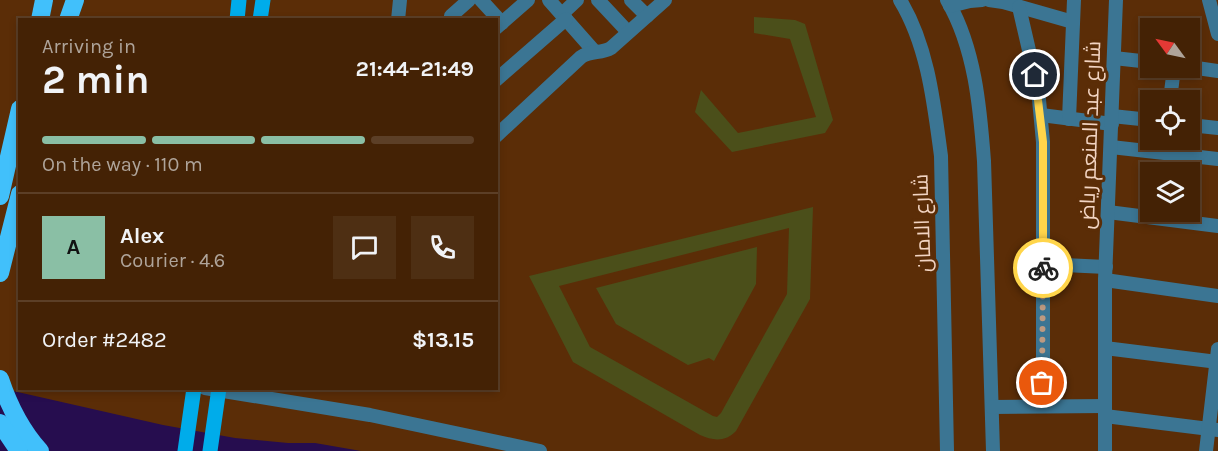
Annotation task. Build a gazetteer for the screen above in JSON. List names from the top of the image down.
{
  "streets": {
    "street": ["شارع عبد المنعم رياض", "شارع الامان"]
  },
  "north": "top left",
  "page": {
    "heading": ["2 min", "Arriving in", "21:44–21:49"],
    "panel": [
      "Alex",
      "Courier · 4.6",
      "Order #2482",
      "$13.15"
    ],
    "bar": "On the way · 110 m",
    "round": "A"
  }
}
